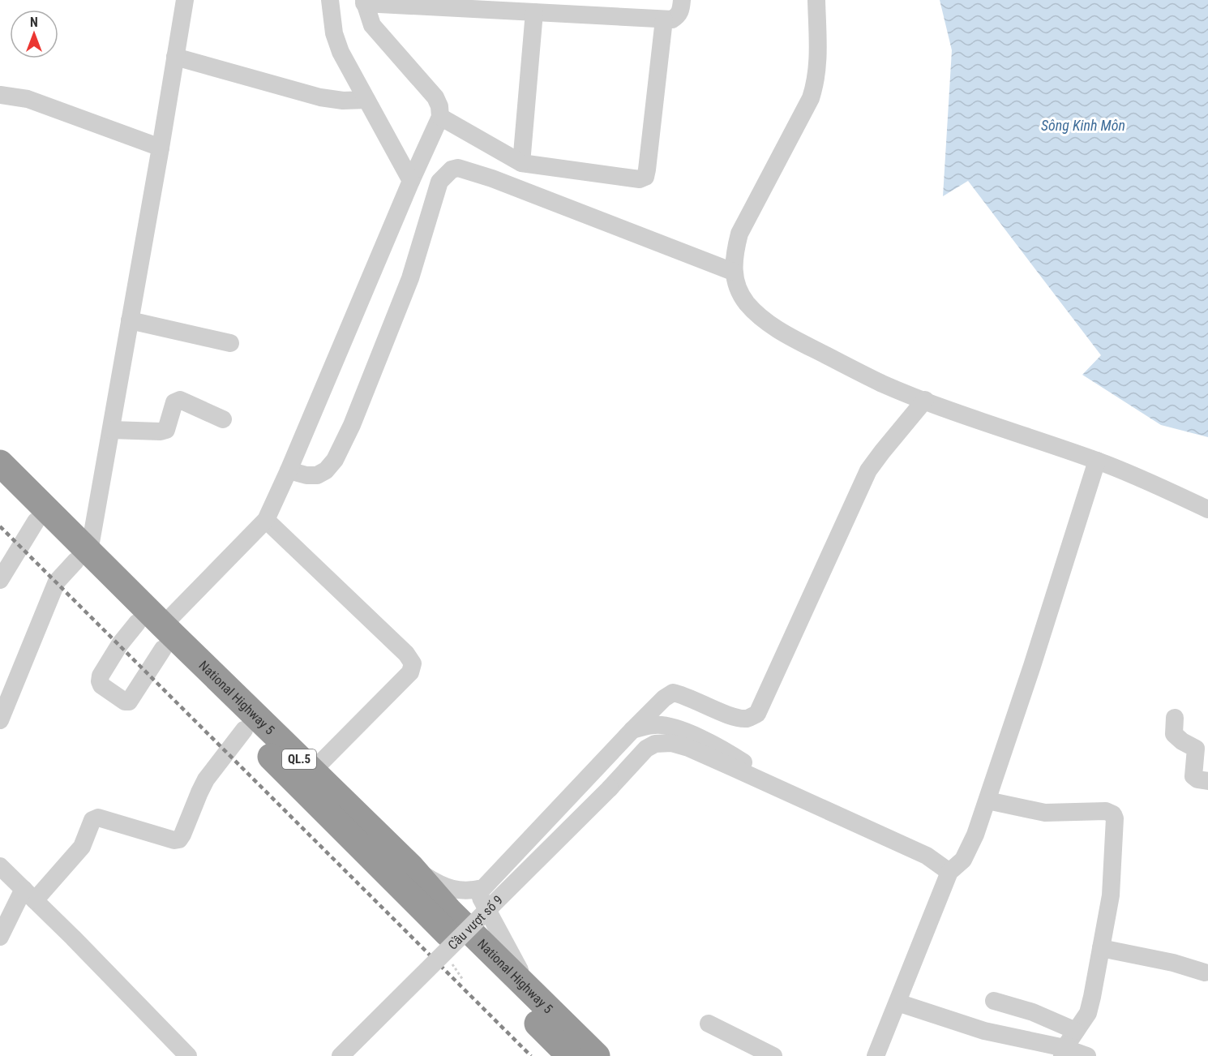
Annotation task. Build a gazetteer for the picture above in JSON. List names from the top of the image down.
{
  "streets": {
    "highway": ["National Highway 5", "QL.5"],
    "street": ["Cầu vượt số 9"]
  },
  "water": ["Sông Kinh Môn"],
  "north": "top"
}
